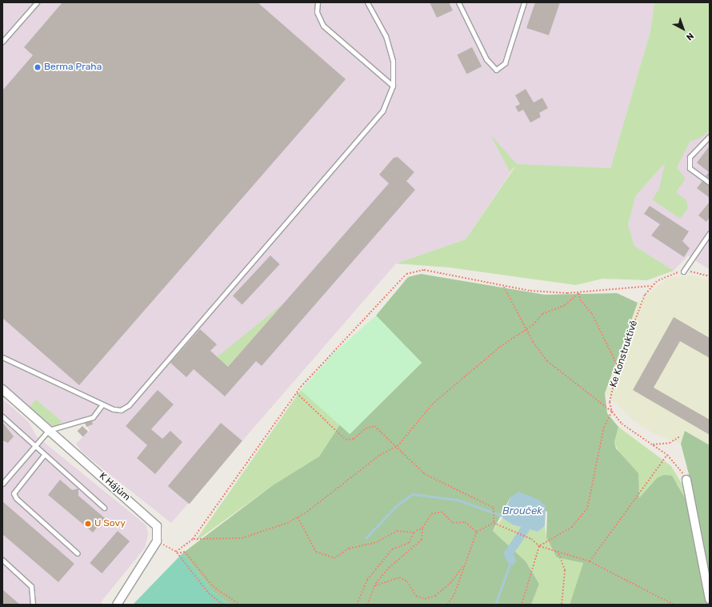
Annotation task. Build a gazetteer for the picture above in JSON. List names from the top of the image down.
{
  "streets": {
    "street": ["K Hájům"],
    "path": ["Ke Konstruktivě"]
  },
  "water": ["Brouček"],
  "places": ["Berma Praha", "U Sovy"],
  "north": "bottom right"
}
